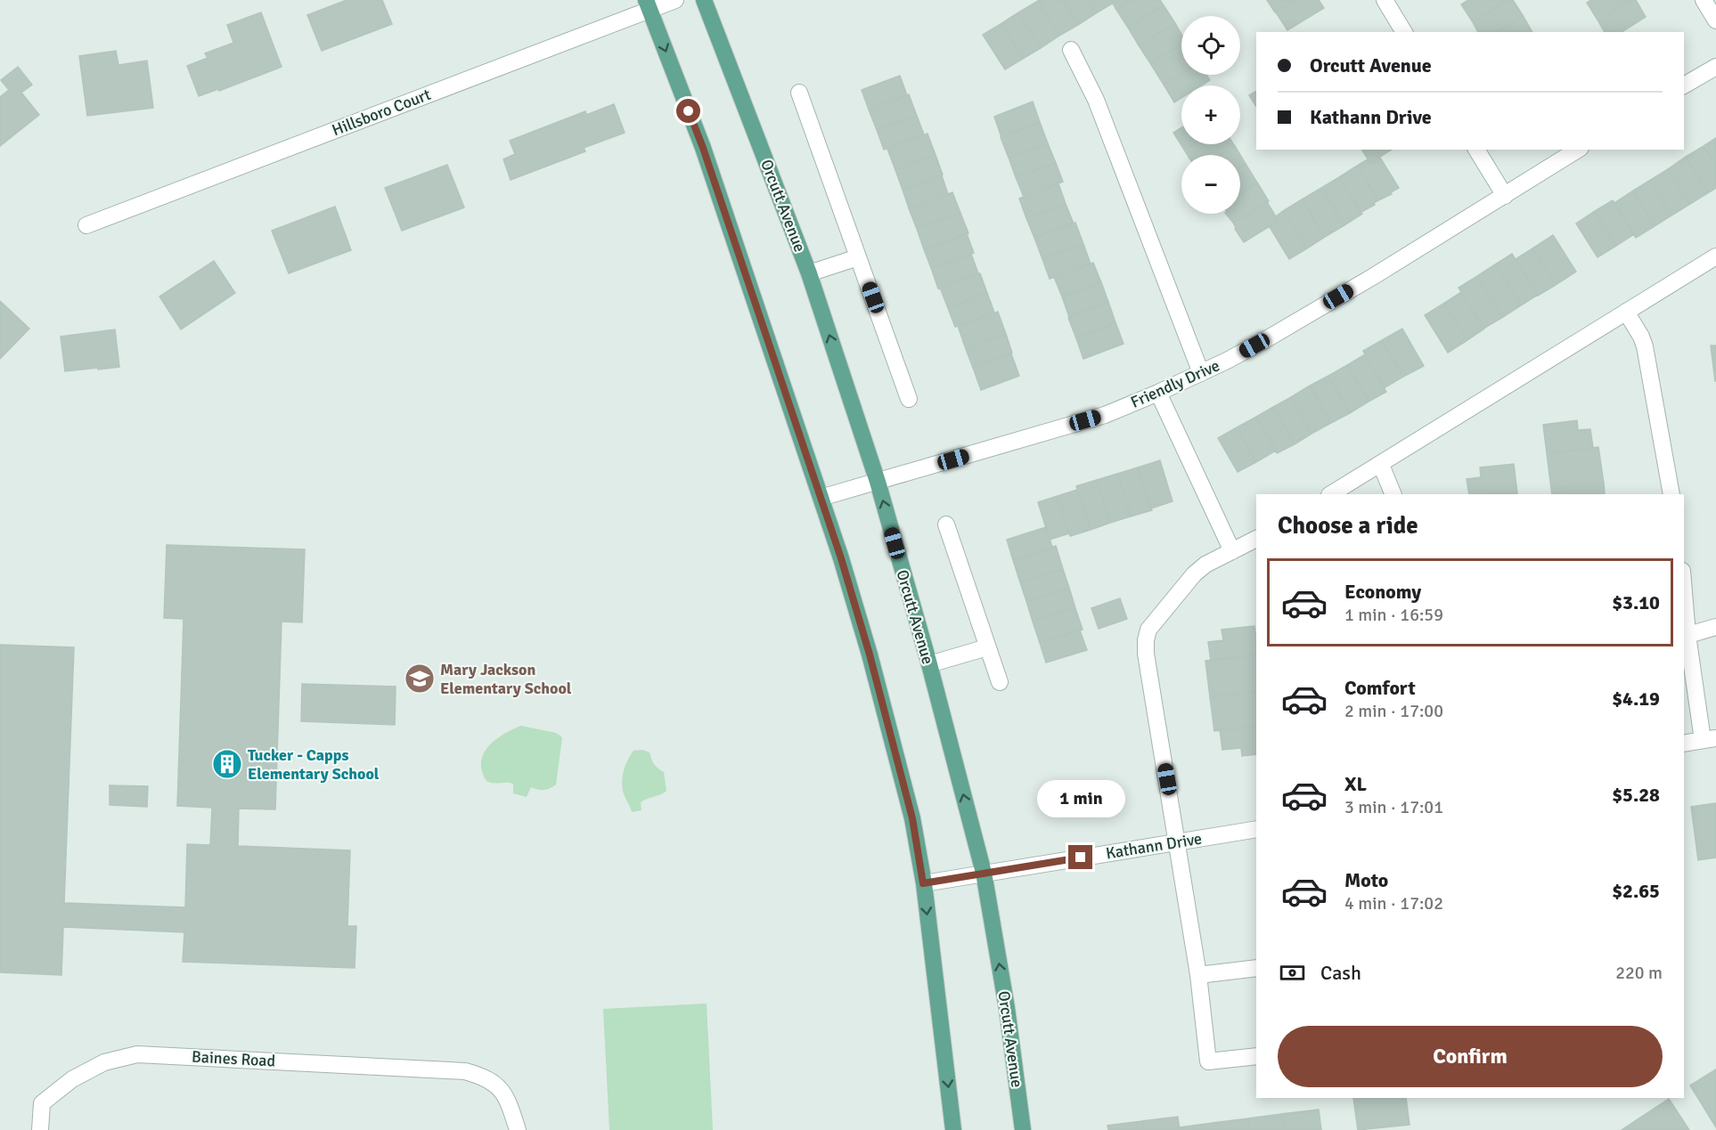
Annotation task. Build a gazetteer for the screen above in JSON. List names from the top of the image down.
{
  "streets": {
    "main road": ["Orcutt Avenue"],
    "street": [
      "Hillsboro Court",
      "Friendly Drive",
      "Kathann Drive",
      "Baines Road"
    ]
  },
  "crossings": [
    ["Orcutt Avenue", "Friendly Drive"],
    ["Orcutt Avenue", "Kathann Drive"]
  ],
  "places": {
    "school or university": ["Mary Jackson Elementary School"],
    "building": ["Tucker - Capps Elementary School"]
  },
  "page": {
    "map_buttons": ["+", "−"],
    "banner": ["Orcutt Avenue", "Kathann Drive"],
    "heading": "Choose a ride",
    "list": [
      {
        "name": "Economy",
        "note": "1 min · 16:59",
        "value": "$3.10"
      },
      {
        "name": "Comfort",
        "note": "2 min · 17:00",
        "value": "$4.19"
      },
      {
        "name": "XL",
        "note": "3 min · 17:01",
        "value": "$5.28"
      },
      {
        "name": "Moto",
        "note": "4 min · 17:02",
        "value": "$2.65"
      }
    ],
    "bubble": "1 min",
    "pay": ["Cash", "220 m"],
    "buttons": "Confirm"
  }
}
